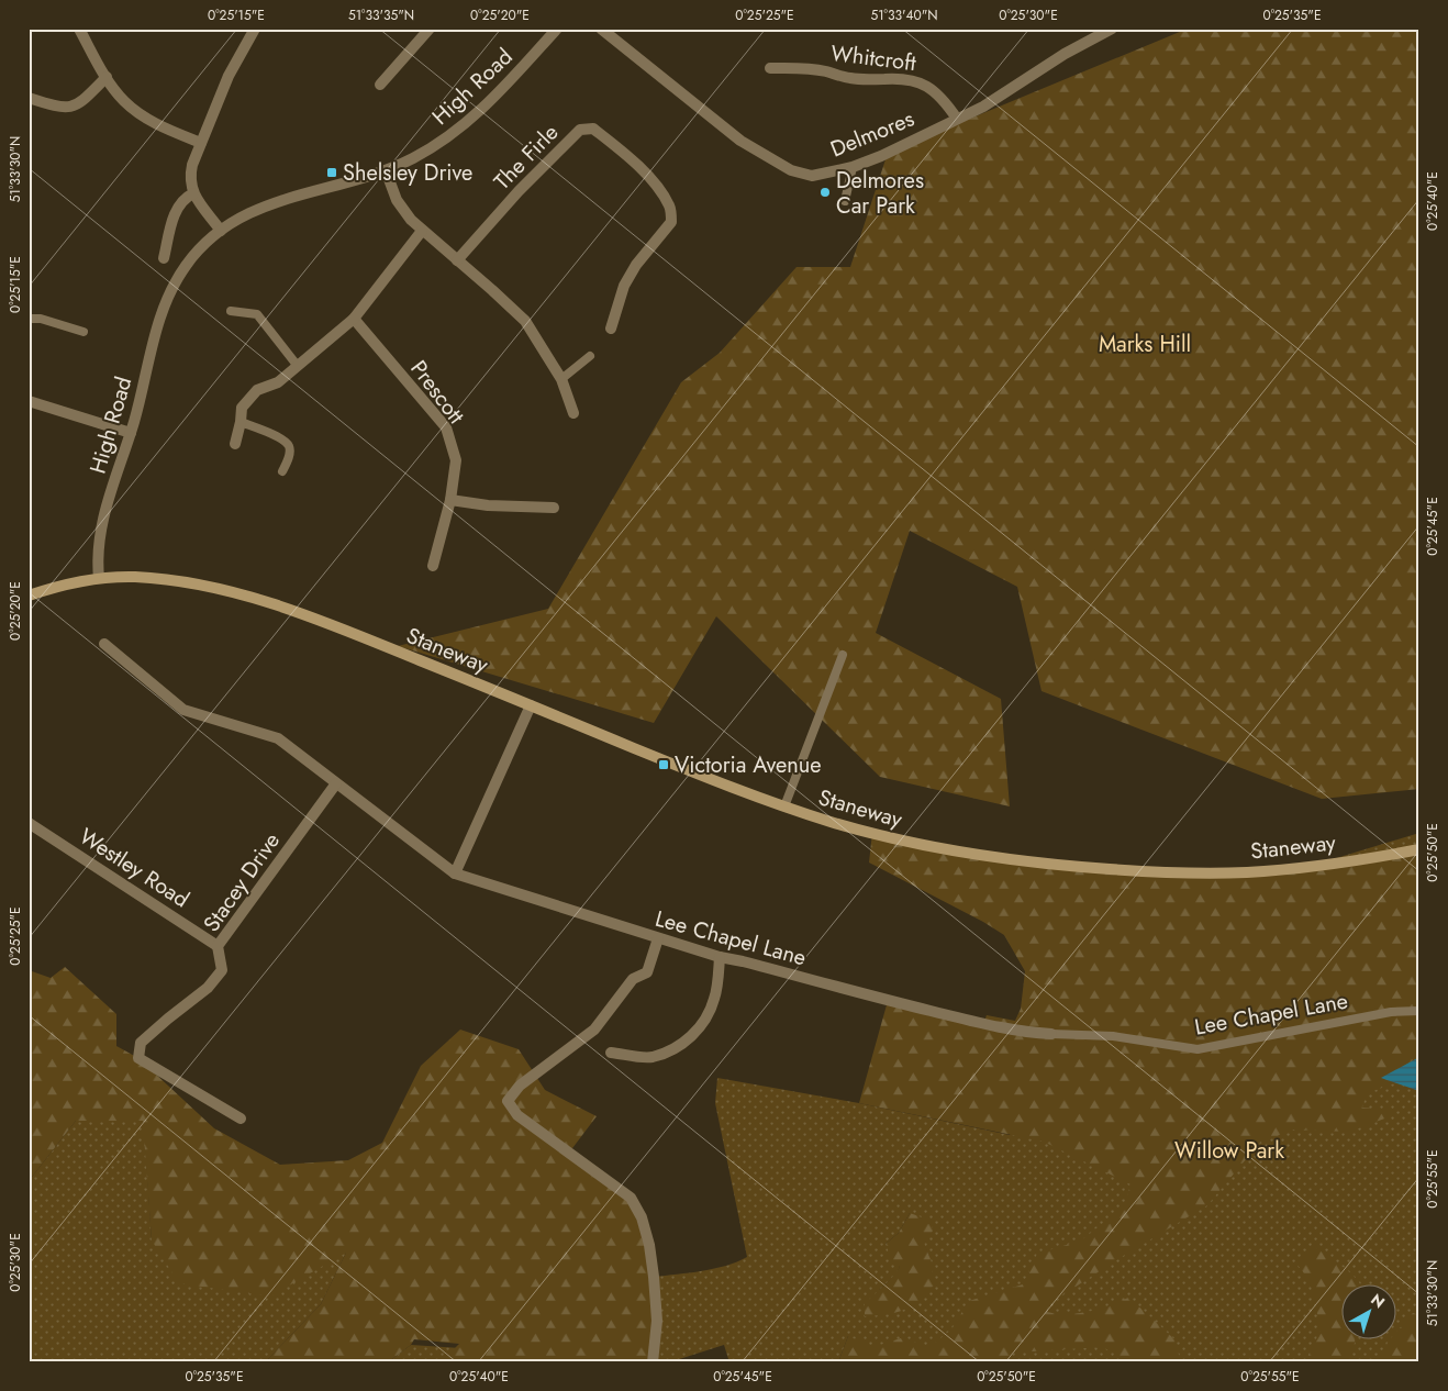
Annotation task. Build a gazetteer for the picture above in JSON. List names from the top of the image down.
{
  "streets": {
    "main road": ["Staneway"],
    "street": [
      "Whitcroft",
      "High Road",
      "Delmores",
      "The Firle",
      "Prescott",
      "Westley Road",
      "Stacey Drive",
      "Lee Chapel Lane"
    ]
  },
  "crossings": [
    ["Whitcroft", "Delmores"],
    ["High Road", "Staneway"],
    ["Westley Road", "Stacey Drive"],
    ["Stacey Drive", "Lee Chapel Lane"]
  ],
  "parks": ["Marks Hill", "Willow Park"],
  "places": {
    "transit": ["Shelsley Drive", "Victoria Avenue"],
    "other": ["Delmores Car Park"]
  },
  "north": "top right",
  "coordinates": [
    "0°25'15\"E",
    "51°33'35\"N",
    "0°25'20\"E",
    "0°25'25\"E",
    "51°33'40\"N",
    "0°25'30\"E",
    "0°25'35\"E",
    "51°33'30\"N",
    "0°25'40\"E",
    "0°25'45\"E",
    "0°25'50\"E",
    "0°25'55\"E"
  ]
}
